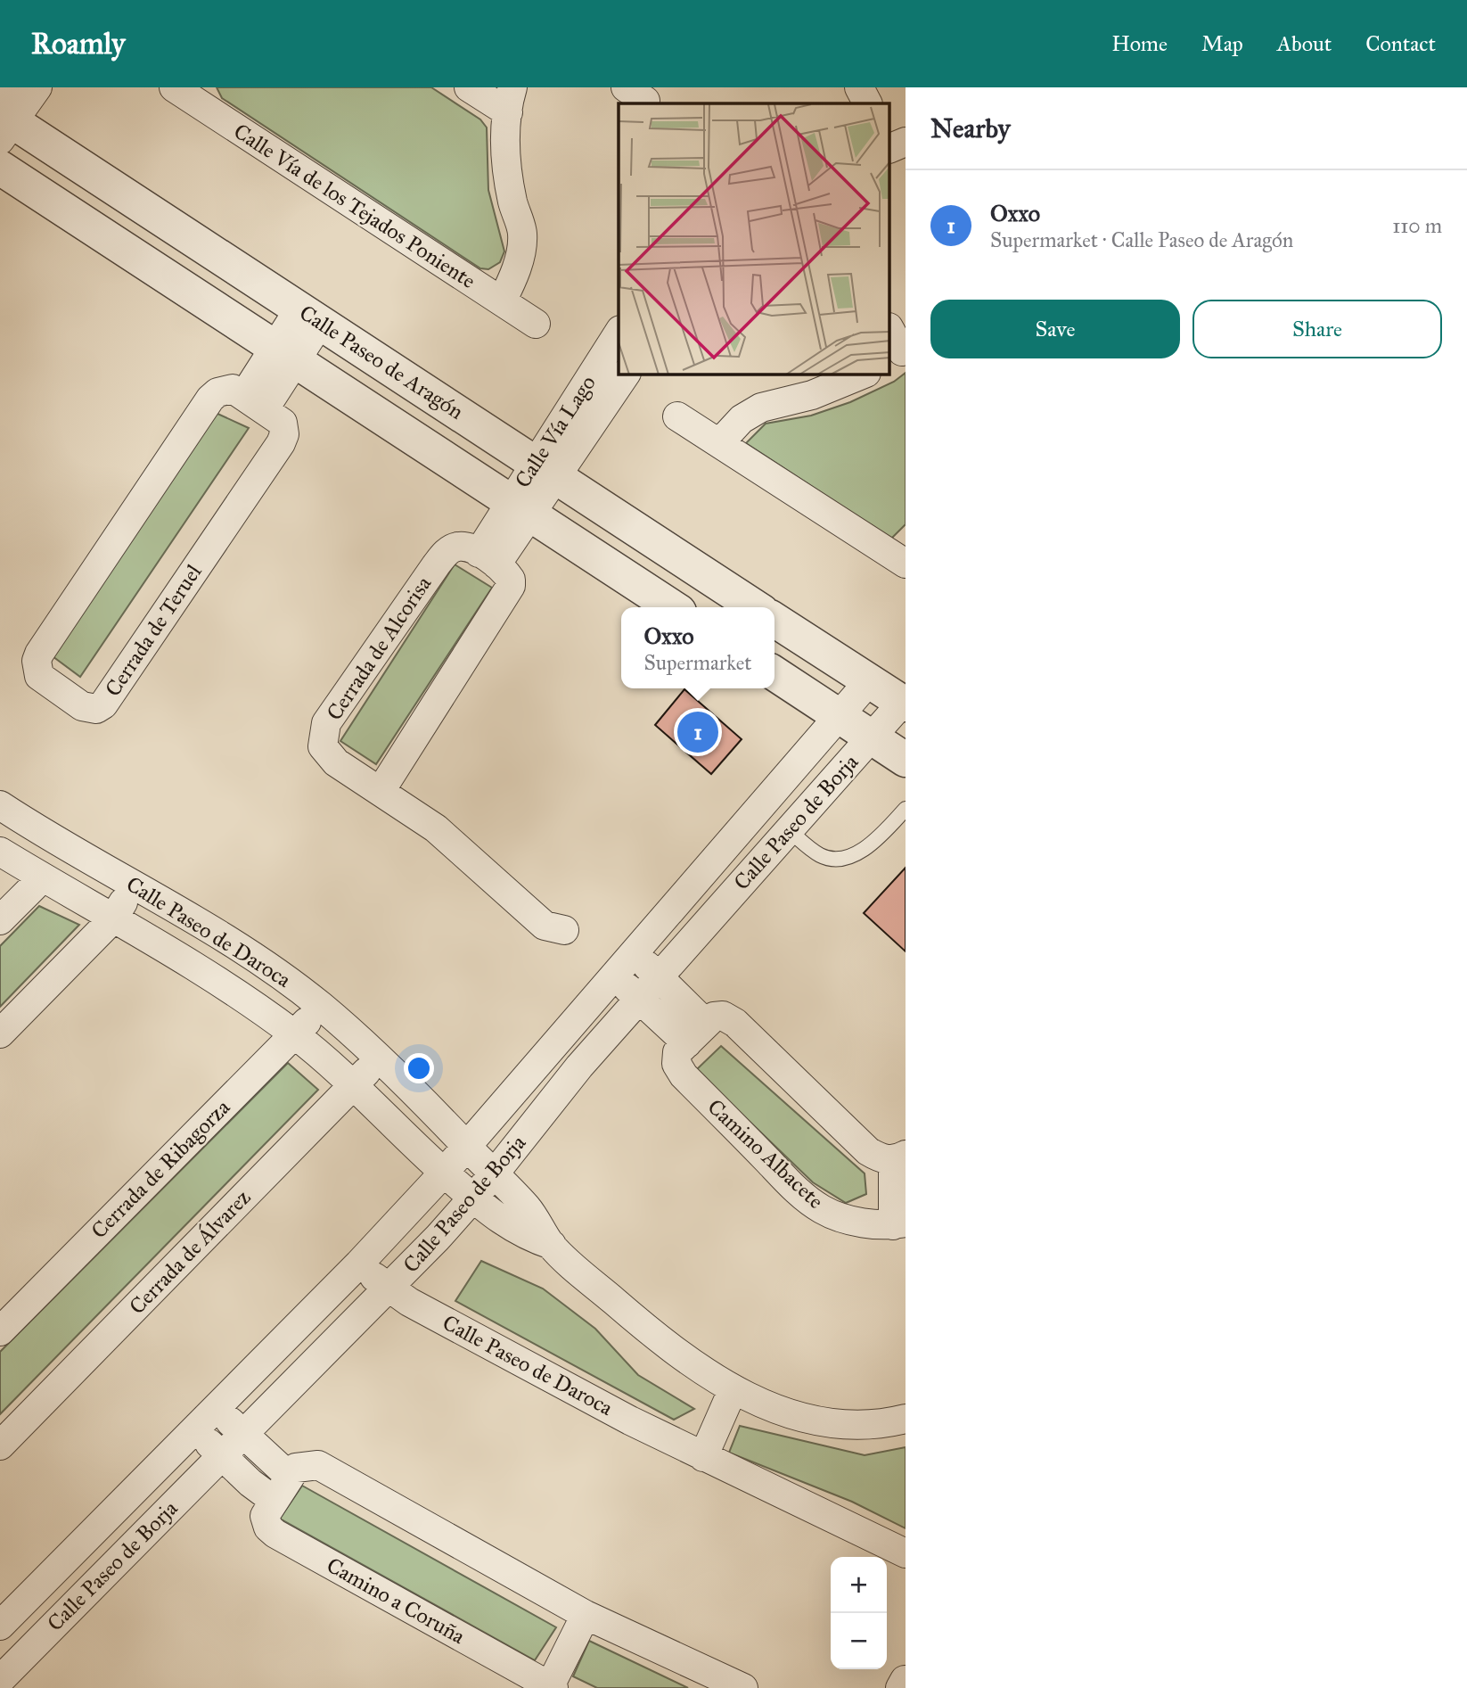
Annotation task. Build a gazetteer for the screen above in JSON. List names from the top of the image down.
{
  "streets": {
    "street": [
      "Calle Vía de los Tejados Poniente",
      "Calle Paseo de Aragón",
      "Calle Vía Lago",
      "Cerrada de Teruel",
      "Cerrada de Alcorisa",
      "Calle Paseo de Borja",
      "Calle Paseo de Daroca",
      "Camino Albacete",
      "Cerrada de Ribagorza",
      "Cerrada de Álvarez",
      "Camino a Coruña"
    ]
  },
  "crossings": [
    ["Calle Paseo de Aragón", "Calle Vía Lago"],
    ["Calle Paseo de Borja", "Calle Paseo de Daroca"],
    ["Calle Paseo de Daroca", "Cerrada de Ribagorza"],
    ["Calle Paseo de Daroca", "Cerrada de Álvarez"]
  ],
  "page": {
    "header": "Roamly",
    "nav": [
      "Home",
      "Map",
      "About",
      "Contact"
    ],
    "heading": "Nearby",
    "list": [
      {
        "mark": "1",
        "name": "Oxxo",
        "note": "Supermarket · Calle Paseo de Aragón",
        "value": "110 m"
      }
    ],
    "buttons": ["Save", "Share"],
    "popup": ["Oxxo", "Supermarket"],
    "pins": "1",
    "map_buttons": ["+", "−"]
  }
}
